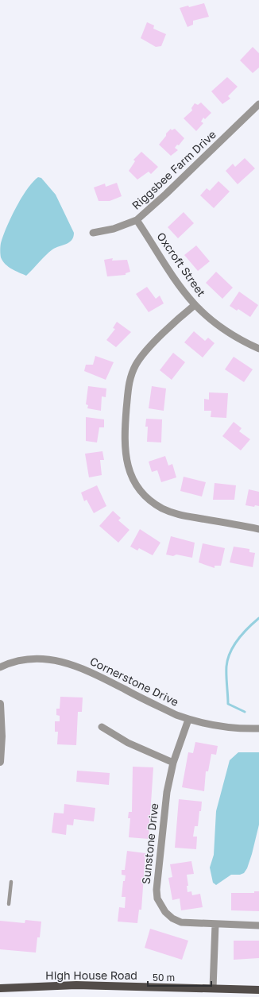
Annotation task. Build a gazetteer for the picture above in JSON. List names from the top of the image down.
{
  "streets": {
    "main road": ["High House Road"],
    "street": [
      "Riggsbee Farm Drive",
      "Oxcroft Street",
      "Cornerstone Drive",
      "Sunstone Drive"
    ]
  },
  "crossings": [
    ["Riggsbee Farm Drive", "Oxcroft Street"],
    ["Cornerstone Drive", "Sunstone Drive"]
  ],
  "scale_bar": "50 m"
}
